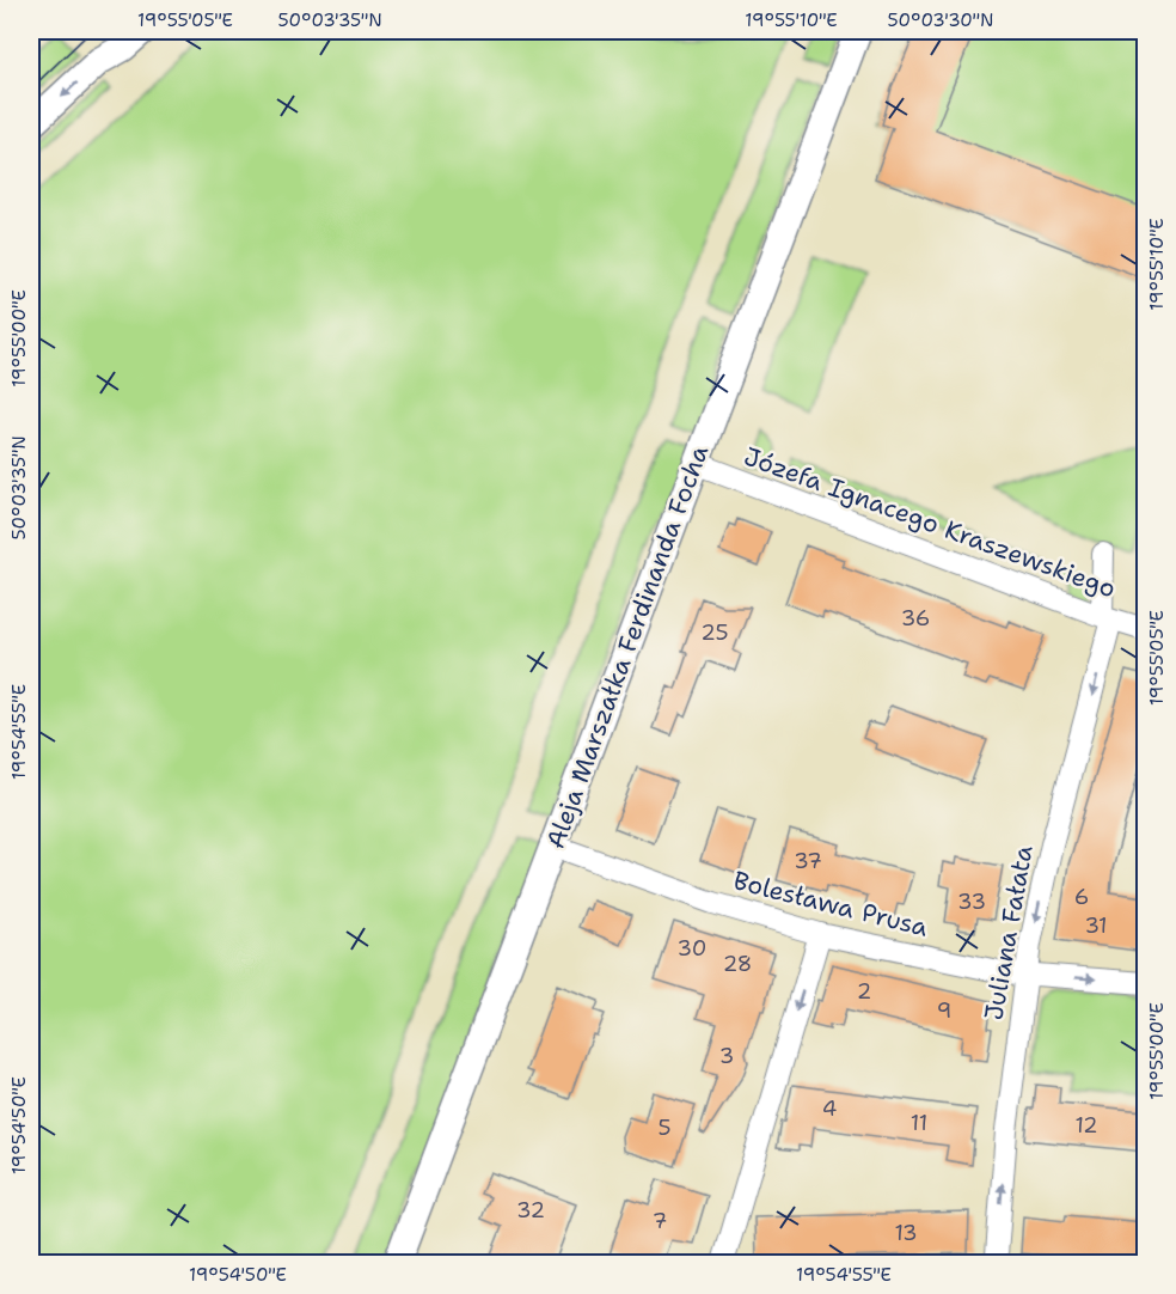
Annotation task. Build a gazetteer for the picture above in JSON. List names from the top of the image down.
{
  "streets": {
    "street": [
      "Józefa Ignacego Kraszewskiego",
      "Aleja Marszałka Ferdinanda Focha",
      "Bolesława Prusa",
      "Juliana Fałata"
    ]
  },
  "crossings": [
    ["Józefa Ignacego Kraszewskiego", "Aleja Marszałka Ferdinanda Focha"],
    ["Józefa Ignacego Kraszewskiego", "Juliana Fałata"],
    ["Aleja Marszałka Ferdinanda Focha", "Bolesława Prusa"],
    ["Bolesława Prusa", "Juliana Fałata"]
  ],
  "house_numbers": [
    "36",
    "25",
    "37",
    "6",
    "33",
    "31",
    "30",
    "28",
    "2",
    "9",
    "3",
    "4",
    "11",
    "12",
    "5",
    "32",
    "7",
    "13"
  ],
  "coordinates": [
    "19°55'05\"E",
    "50°03'35\"N",
    "19°55'10\"E",
    "50°03'30\"N",
    "19°55'00\"E",
    "19°54'55\"E",
    "19°54'50\"E"
  ]
}
